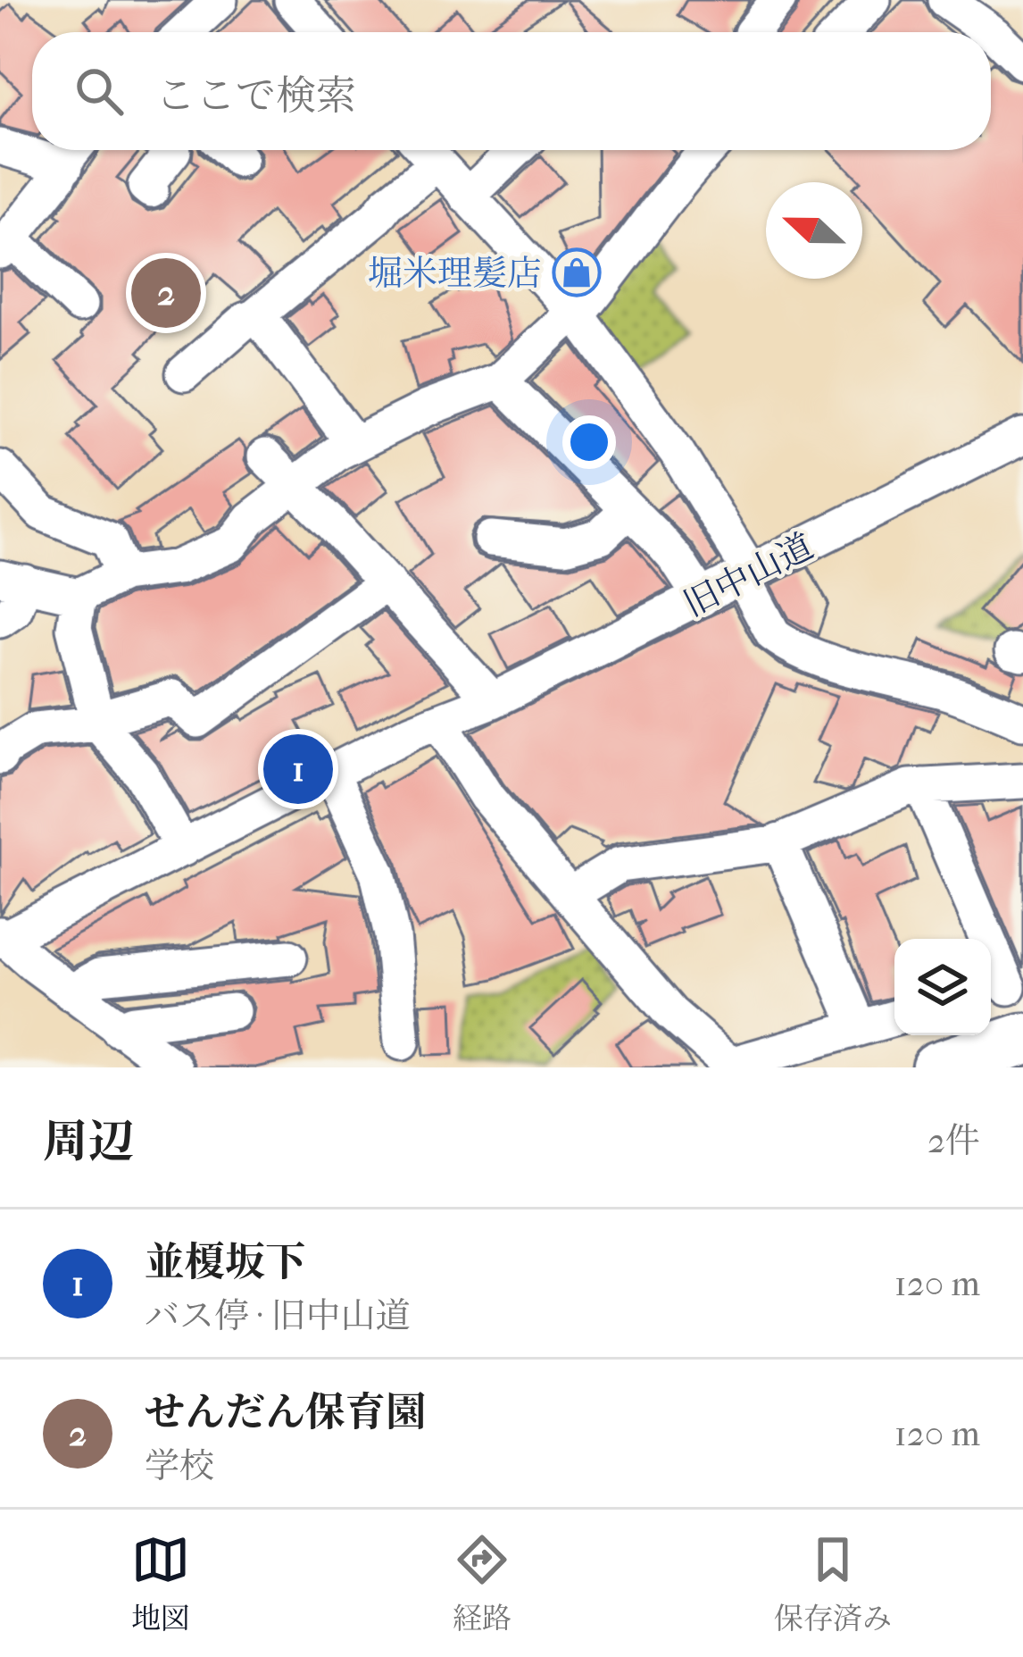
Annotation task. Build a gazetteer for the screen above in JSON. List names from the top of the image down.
{
  "streets": {
    "street": ["旧中山道"]
  },
  "places": {
    "shop": ["堀米理髪店"]
  },
  "north": "left",
  "page": {
    "search": "ここで検索",
    "pins": ["2", "1"],
    "heading": ["周辺", "2件"],
    "list": [
      {
        "mark": "1",
        "name": "並榎坂下",
        "note": "バス停 · 旧中山道",
        "value": "120 m"
      },
      {
        "mark": "2",
        "name": "せんだん保育園",
        "note": "学校",
        "value": "120 m"
      }
    ],
    "nav": ["地図", "経路", "保存済み"]
  }
}
